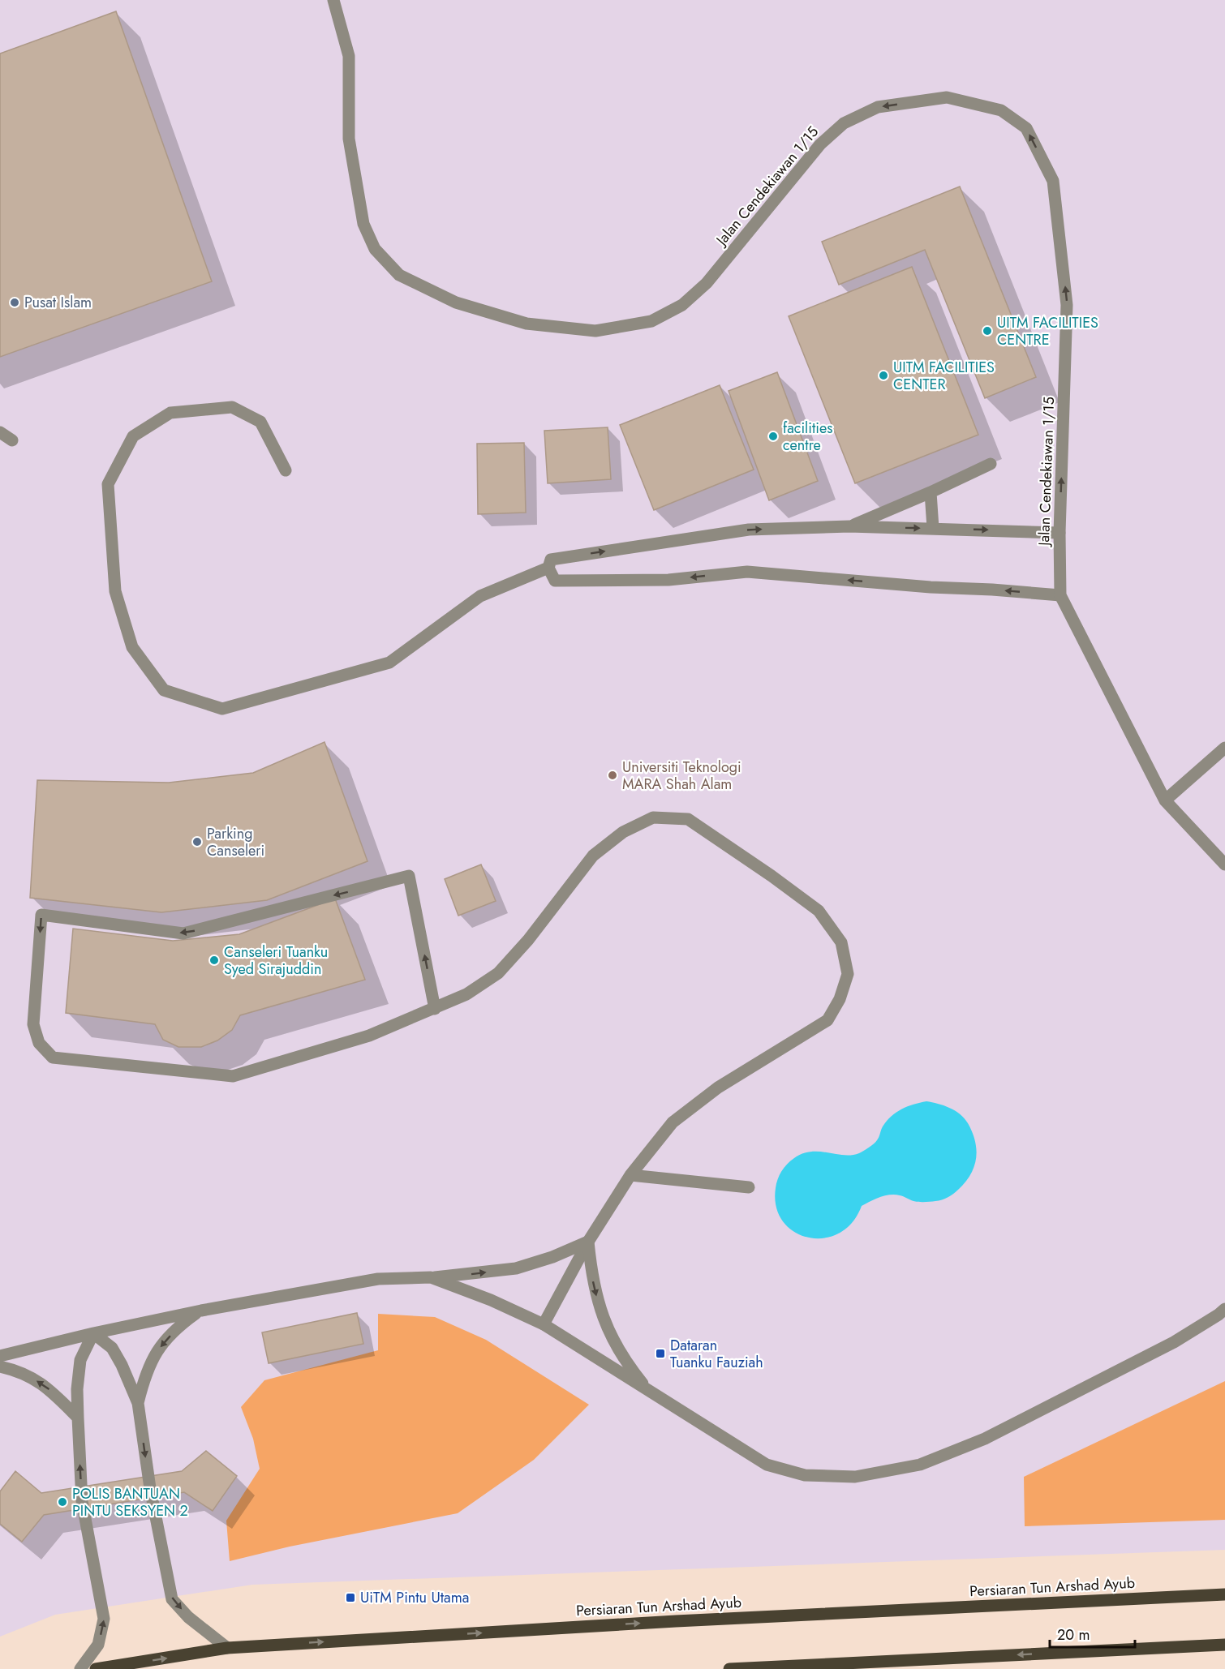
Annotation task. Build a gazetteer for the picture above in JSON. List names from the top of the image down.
{
  "streets": {
    "main road": ["Persiaran Tun Arshad Ayub"],
    "street": ["Jalan Cendekiawan 1/15"]
  },
  "places": {
    "other": [
      "Pusat Islam",
      "UITM FACILITIES CENTRE",
      "UITM FACILITIES CENTER",
      "facilities centre",
      "Universiti Teknologi MARA Shah Alam",
      "Parking Canseleri",
      "Canseleri Tuanku Syed Sirajuddin",
      "POLIS BANTUAN PINTU SEKSYEN 2"
    ],
    "transit": ["Dataran Tuanku Fauziah", "UiTM Pintu Utama"]
  },
  "scale_bar": "20 m"
}
